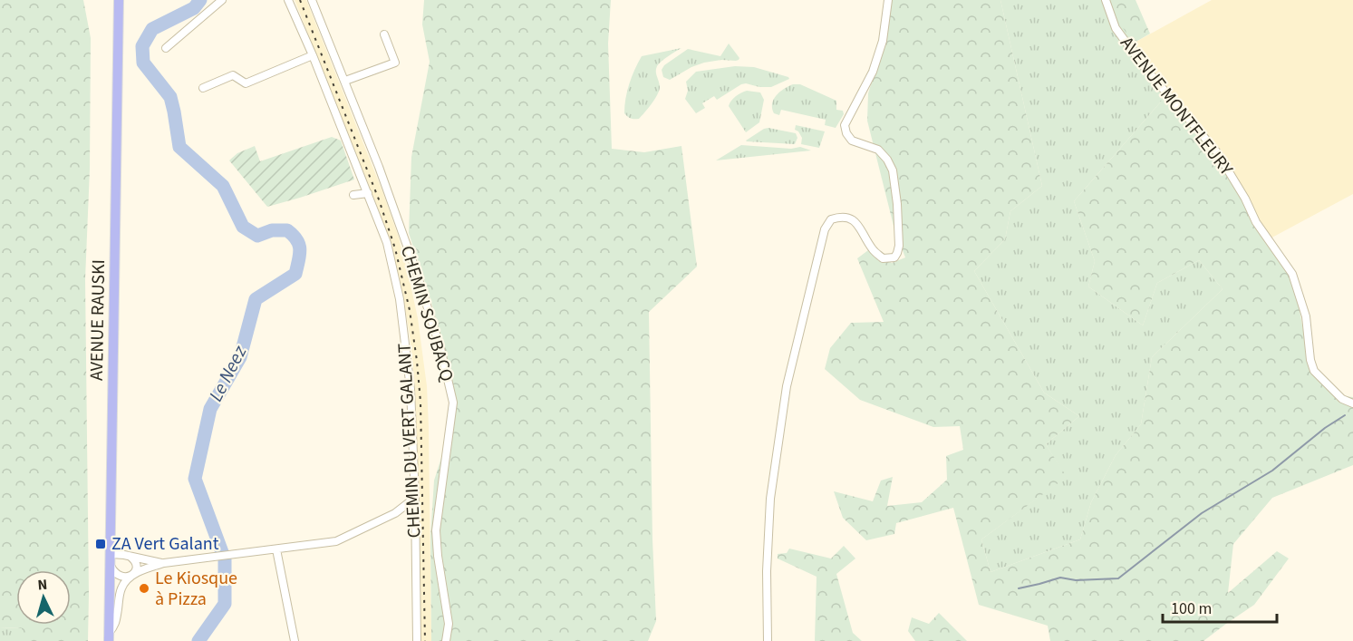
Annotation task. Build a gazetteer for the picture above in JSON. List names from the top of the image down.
{
  "streets": {
    "main road": ["AVENUE RAUSKI"],
    "street": ["AVENUE MONTFLEURY", "CHEMIN SOUBACQ", "CHEMIN DU VERT GALANT"]
  },
  "water": ["Le Neez"],
  "places": {
    "transit": ["ZA Vert Galant"],
    "other": ["Le Kiosque à Pizza"]
  },
  "scale_bar": "100 m",
  "north": "top"
}
